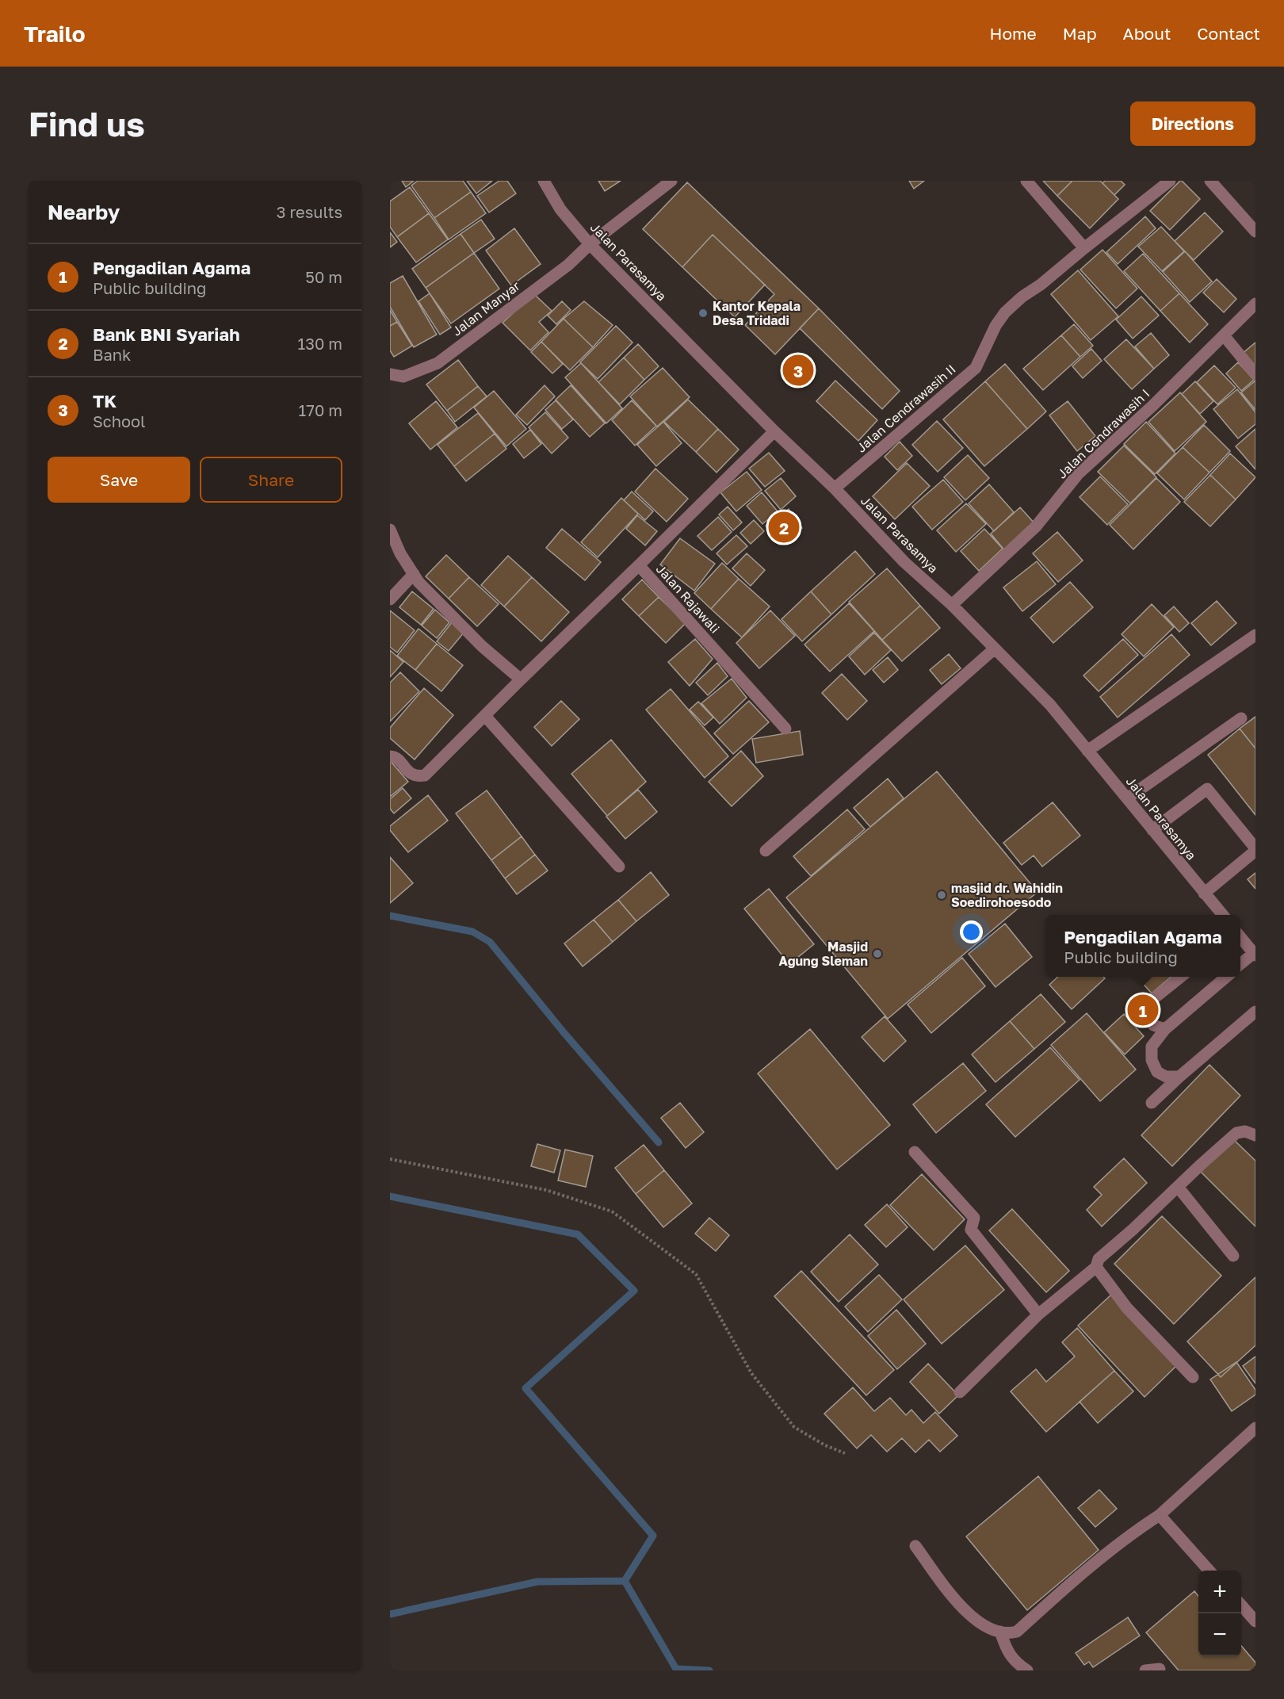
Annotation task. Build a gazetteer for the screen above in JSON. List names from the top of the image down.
{
  "streets": {
    "street": [
      "Jalan Parasamya",
      "Jalan Manyar",
      "Jalan Cendrawasih II",
      "Jalan Cendrawasih I",
      "Jalan Rajawali"
    ]
  },
  "crossings": [
    ["Jalan Parasamya", "Jalan Manyar"],
    ["Jalan Parasamya", "Jalan Cendrawasih II"],
    ["Jalan Parasamya", "Jalan Cendrawasih I"],
    ["Jalan Parasamya", "Jalan Rajawali"]
  ],
  "places": ["Kantor Kepala Desa Tridadi", "masjid dr. Wahidin Soedirohoesodo", "Masjid Agung Sleman"],
  "page": {
    "header": "Trailo",
    "nav": [
      "Home",
      "Map",
      "About",
      "Contact"
    ],
    "buttons": [
      "Directions",
      ["Save", "Share"]
    ],
    "title": "Find us",
    "heading": ["Nearby", "3 results"],
    "list": [
      {
        "mark": "1",
        "name": "Pengadilan Agama",
        "note": "Public building",
        "value": "50 m"
      },
      {
        "mark": "2",
        "name": "Bank BNI Syariah",
        "note": "Bank",
        "value": "130 m"
      },
      {
        "mark": "3",
        "name": "TK",
        "note": "School",
        "value": "170 m"
      }
    ],
    "pins": ["3", "2", "1"],
    "popup": ["Pengadilan Agama", "Public building"],
    "map_buttons": ["+", "−"]
  }
}
